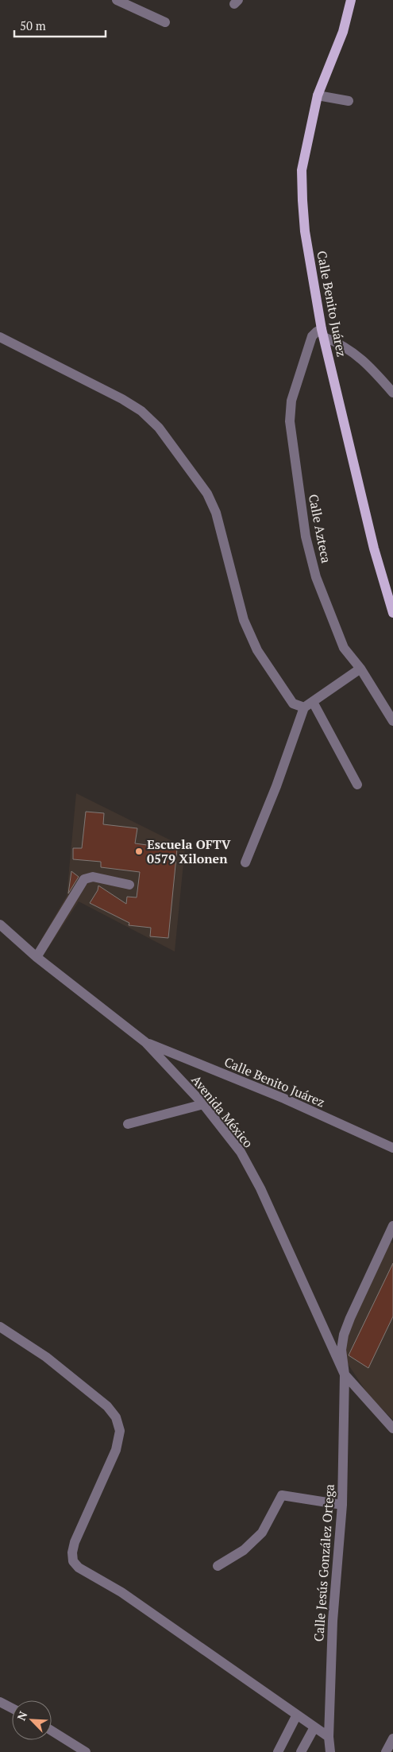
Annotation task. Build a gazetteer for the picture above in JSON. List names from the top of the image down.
{
  "streets": {
    "main road": ["Calle Benito Juárez"],
    "street": ["Calle Azteca", "Avenida México", "Calle Jesús González Ortega"]
  },
  "crossings": [
    ["Calle Benito Juárez", "Calle Azteca"],
    ["Calle Benito Juárez", "Avenida México"],
    ["Avenida México", "Calle Jesús González Ortega"]
  ],
  "places": ["Escuela OFTV 0579 Xilonen"],
  "scale_bar": "50 m",
  "north": "top left"
}
